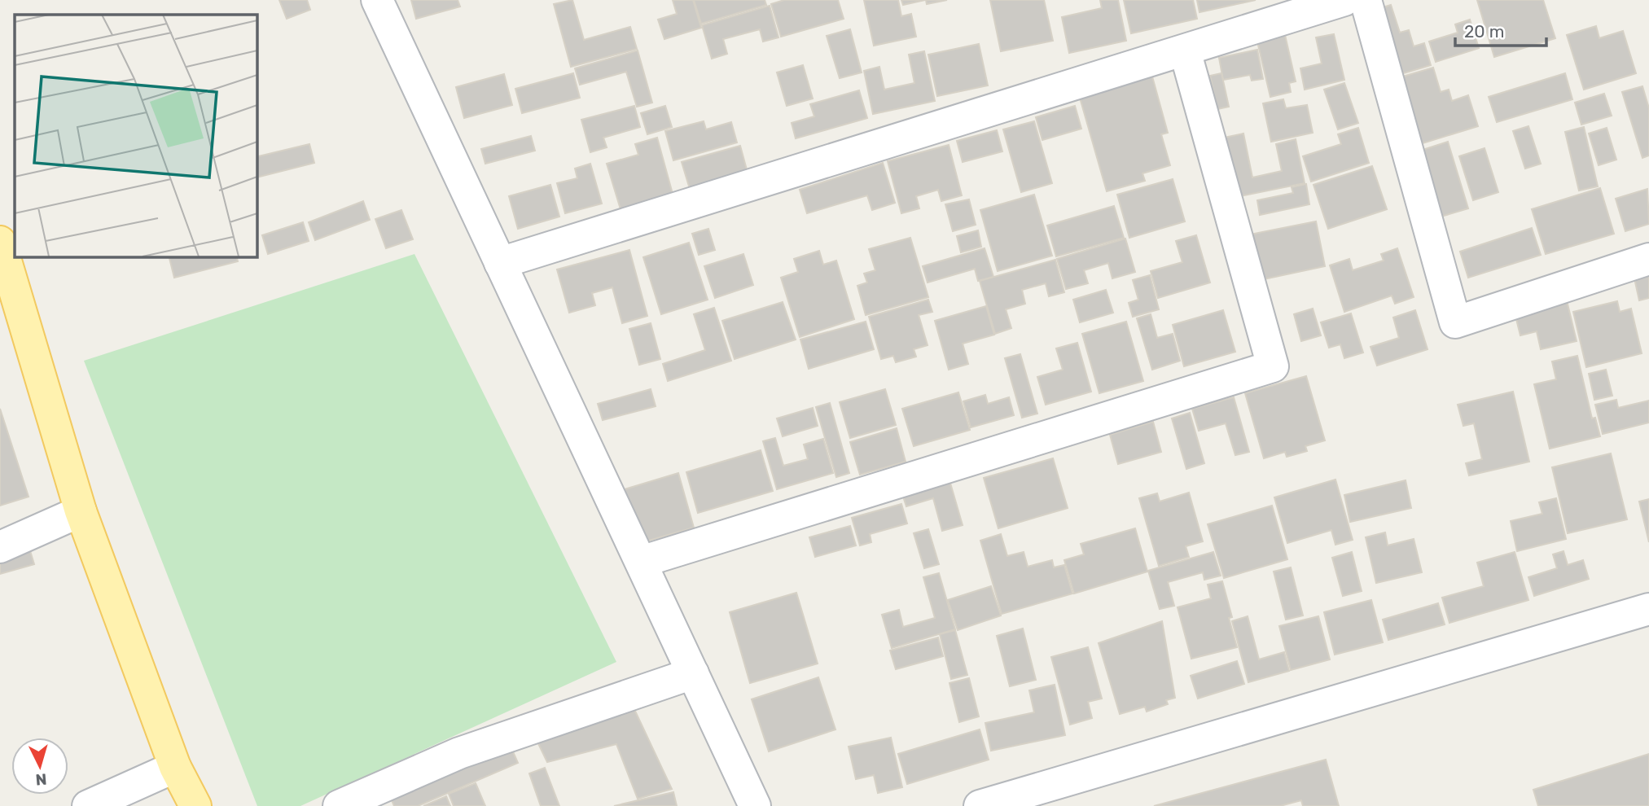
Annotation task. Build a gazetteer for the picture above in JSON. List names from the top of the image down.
{
  "scale_bar": "20 m",
  "north": "bottom"
}
